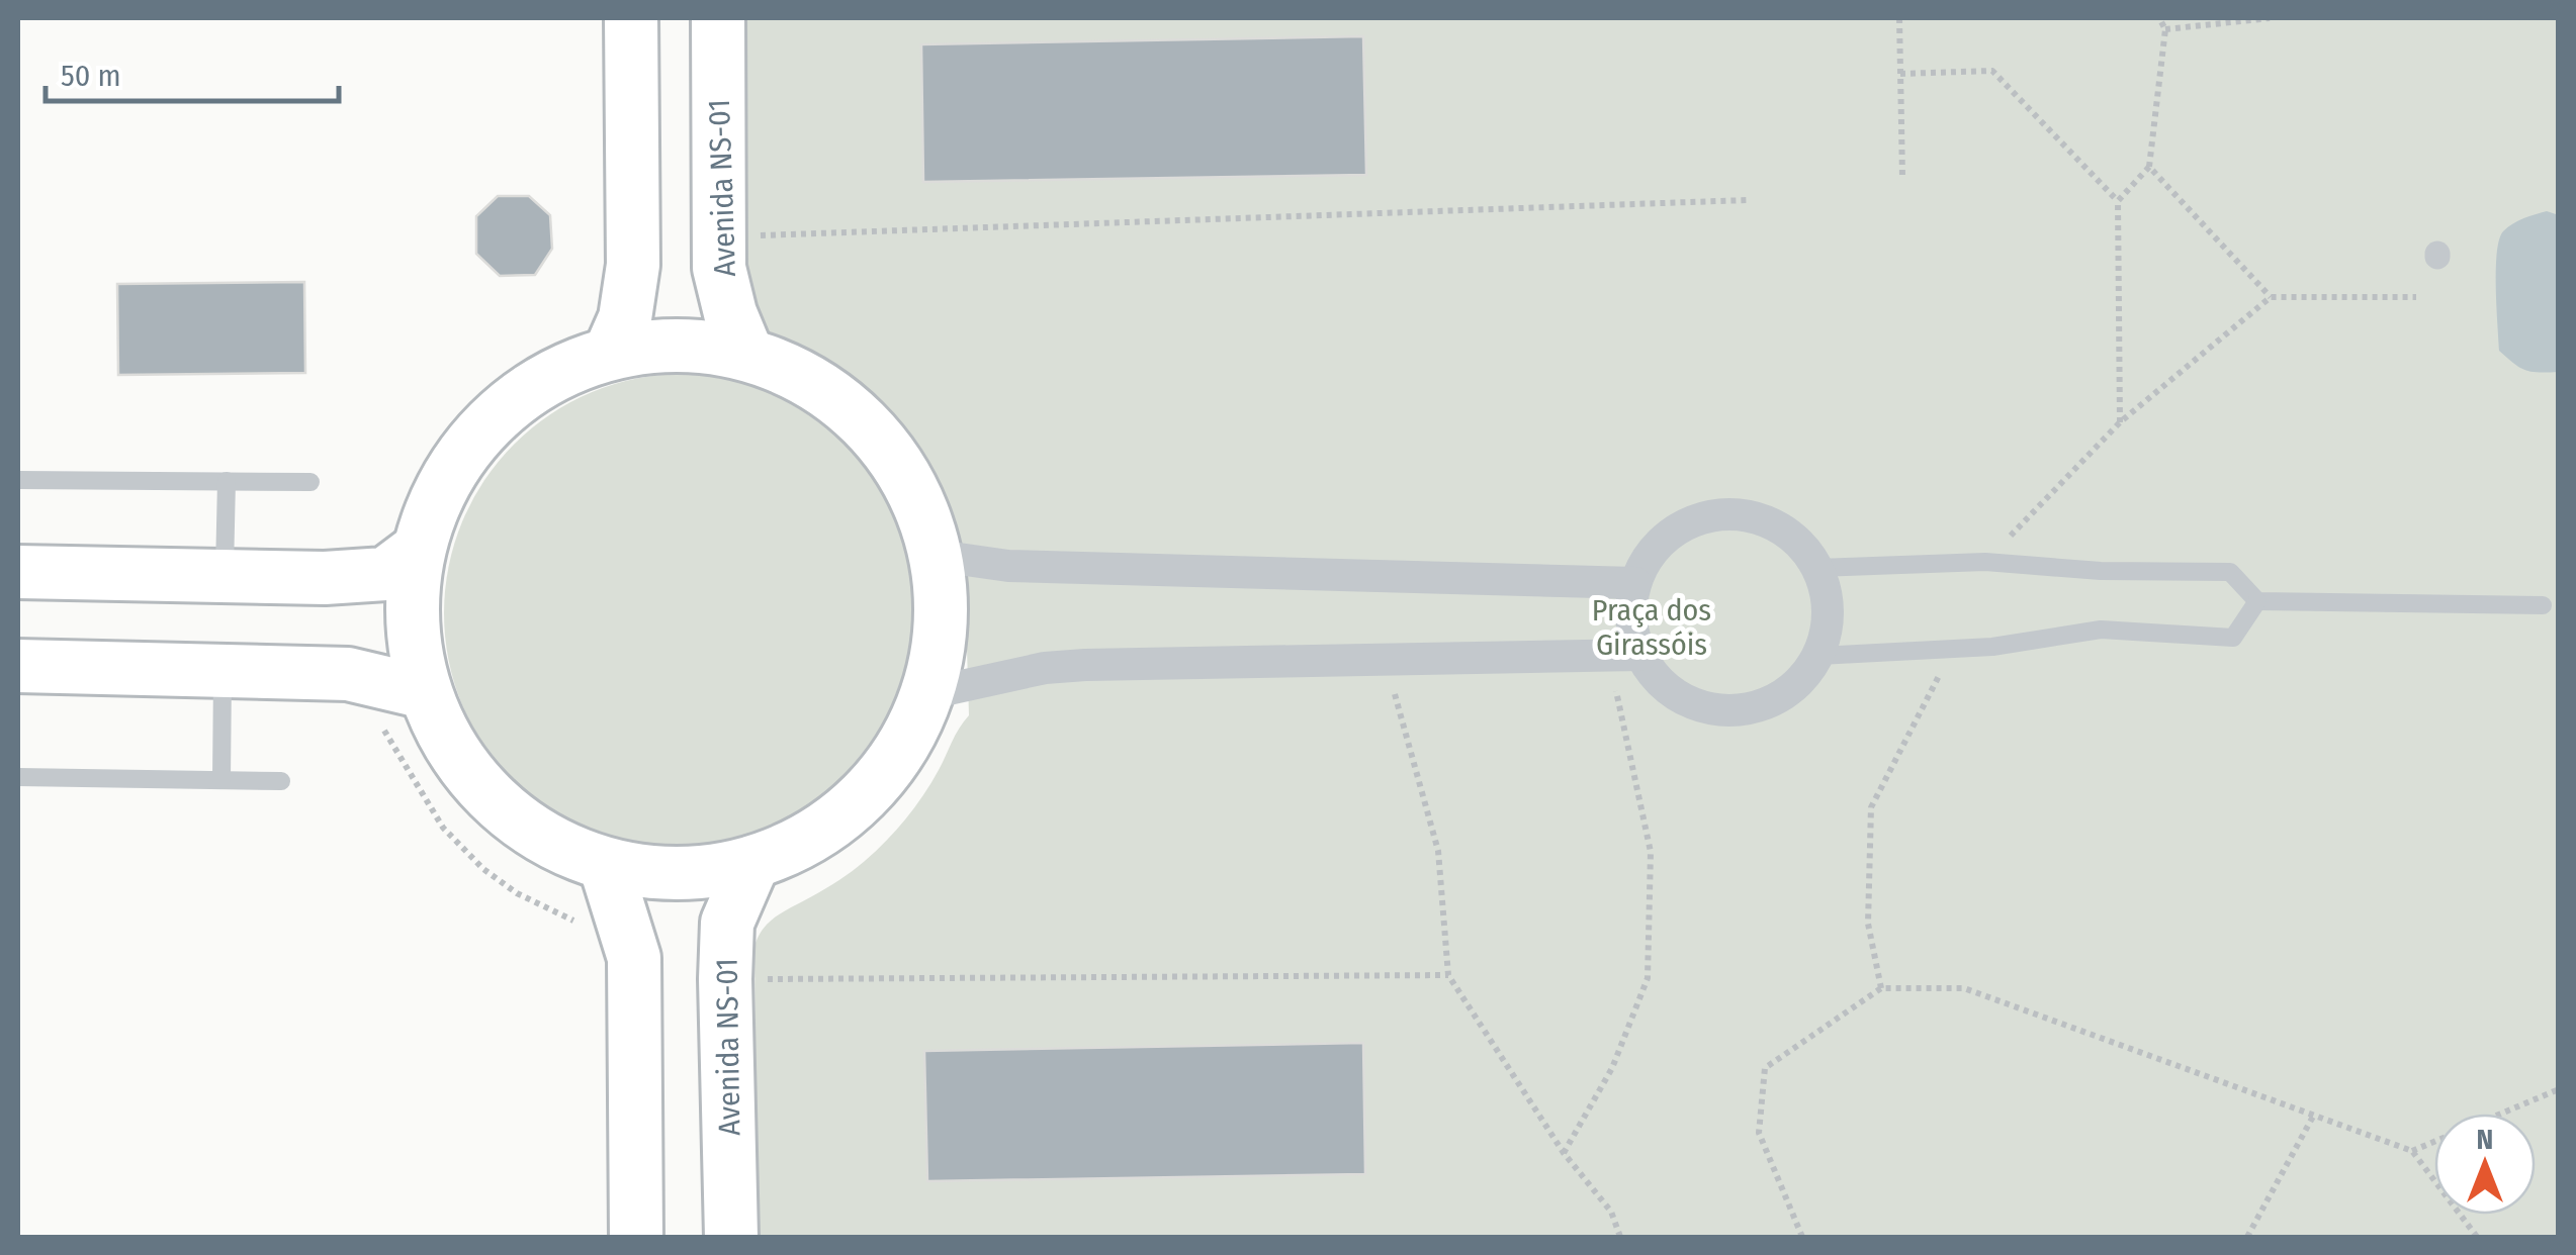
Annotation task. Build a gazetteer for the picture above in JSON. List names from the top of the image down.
{
  "streets": {
    "main road": ["Avenida NS-01"]
  },
  "parks": ["Praça dos Girassóis"],
  "scale_bar": "50 m",
  "north": "top"
}
